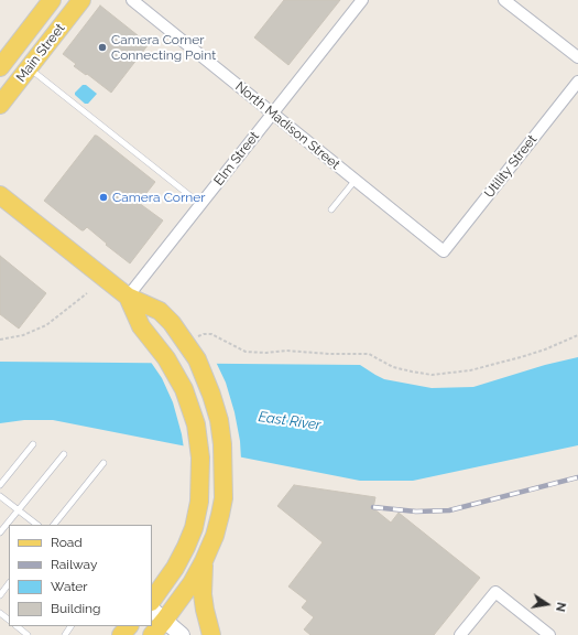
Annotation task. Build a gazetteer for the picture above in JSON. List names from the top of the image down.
{
  "streets": {
    "main road": ["Main Street"],
    "street": ["North Madison Street", "Elm Street", "Utility Street"]
  },
  "crossings": [
    ["North Madison Street", "Elm Street"],
    ["North Madison Street", "Utility Street"]
  ],
  "water": ["East River"],
  "places": ["Camera Corner Connecting Point", "Camera Corner"],
  "legend": [
    "Road",
    "Railway",
    "Water",
    "Building"
  ],
  "north": "right"
}
